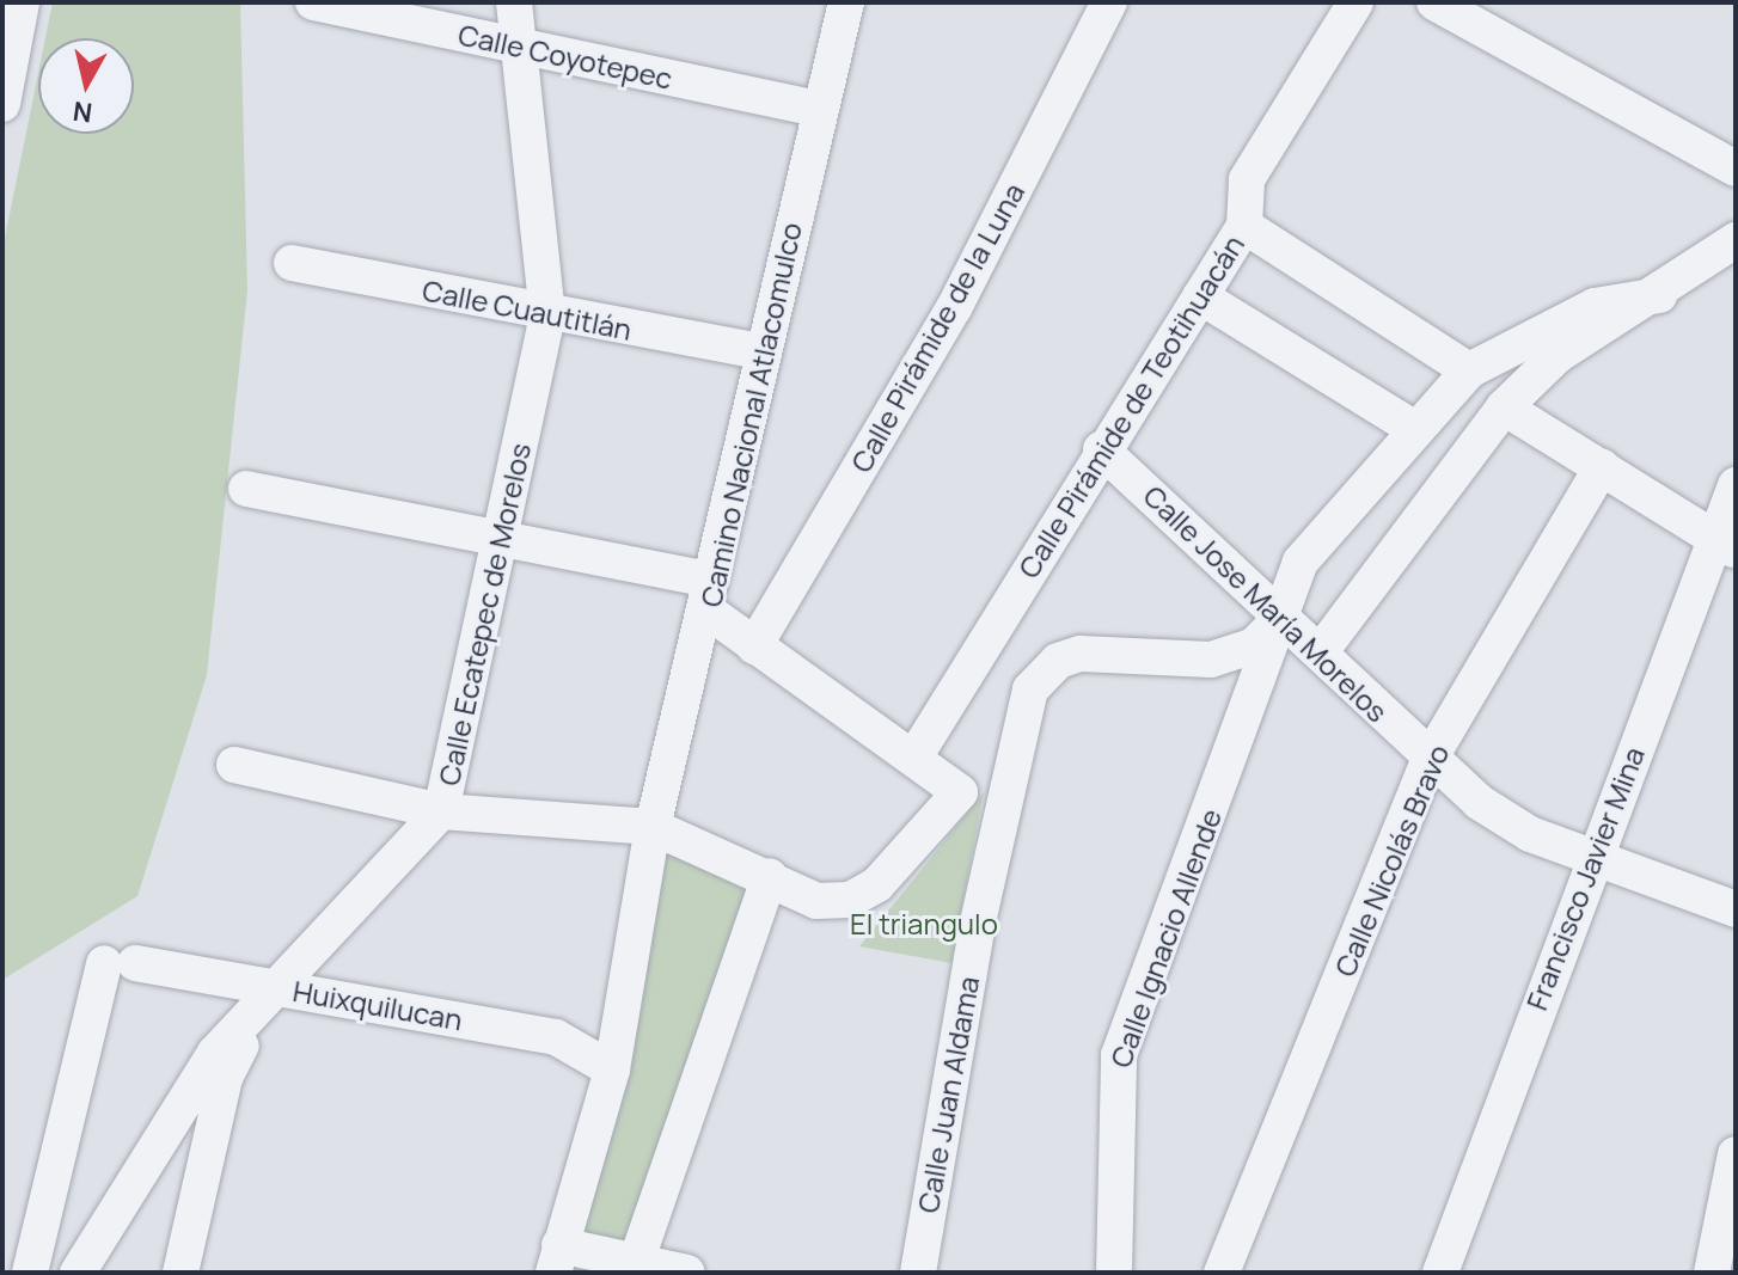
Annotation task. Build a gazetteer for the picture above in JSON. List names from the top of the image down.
{
  "streets": {
    "street": [
      "Calle Coyotepec",
      "Calle Cuautitlán",
      "Calle Pirámide de la Luna",
      "Calle Pirámide de Teotihuacán",
      "Camino Nacional Atlacomulco",
      "Calle Jose María Morelos",
      "Calle Ecatepec de Morelos",
      "Calle Nicolás Bravo",
      "Francisco Javier Mina",
      "Calle Ignacio Allende",
      "Huixquilucan",
      "Calle Juan Aldama"
    ]
  },
  "crossings": [
    ["Calle Coyotepec", "Camino Nacional Atlacomulco"],
    ["Calle Coyotepec", "Calle Ecatepec de Morelos"],
    ["Calle Cuautitlán", "Camino Nacional Atlacomulco"],
    ["Calle Cuautitlán", "Calle Ecatepec de Morelos"],
    ["Calle Pirámide de Teotihuacán", "Calle Jose María Morelos"],
    ["Camino Nacional Atlacomulco", "Huixquilucan"],
    ["Calle Jose María Morelos", "Calle Nicolás Bravo"],
    ["Calle Jose María Morelos", "Francisco Javier Mina"],
    ["Calle Jose María Morelos", "Calle Ignacio Allende"],
    ["Calle Jose María Morelos", "Calle Juan Aldama"],
    ["Calle Ecatepec de Morelos", "Huixquilucan"],
    ["Calle Ignacio Allende", "Calle Juan Aldama"]
  ],
  "parks": ["El triangulo"],
  "north": "bottom"
}
